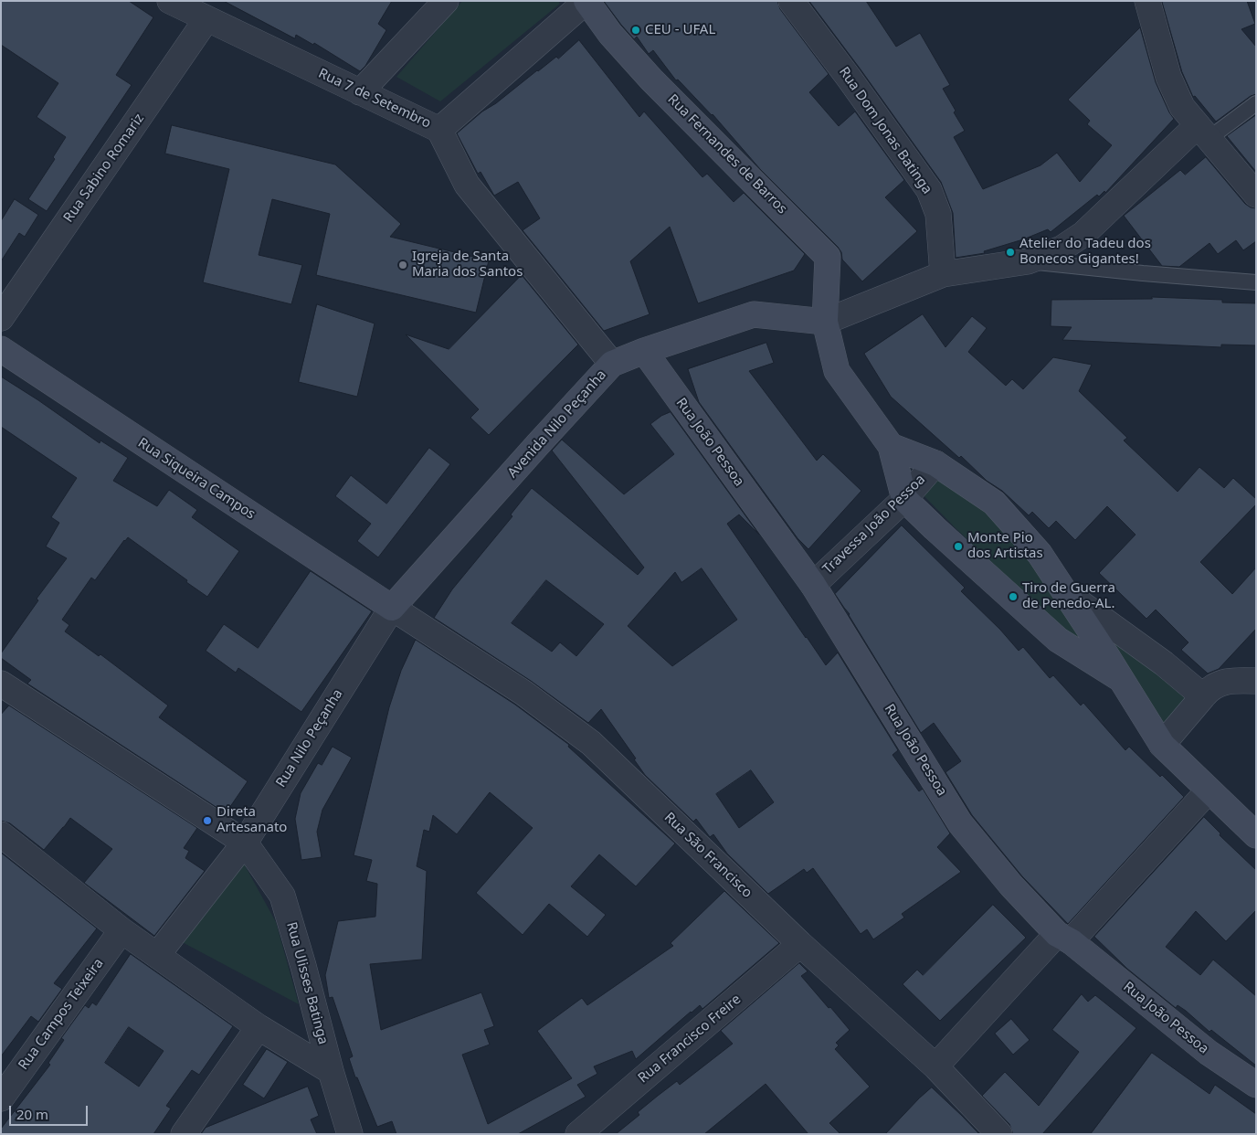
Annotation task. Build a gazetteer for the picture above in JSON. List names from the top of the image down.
{
  "streets": {
    "main road": [
      "Rua Fernandes de Barros",
      "Avenida Nilo Peçanha",
      "Rua João Pessoa",
      "Rua Siqueira Campos"
    ],
    "street": [
      "Rua 7 de Setembro",
      "Rua Dom Jonas Batinga",
      "Rua Sabino Romariz",
      "Travessa João Pessoa",
      "Rua Nilo Peçanha",
      "Rua São Francisco",
      "Rua Ulisses Batinga",
      "Rua Campos Teixeira",
      "Rua Francisco Freire"
    ]
  },
  "crossings": [
    ["Rua 7 de Setembro", "Rua Sabino Romariz"],
    ["Rua 7 de Setembro", "Avenida Nilo Peçanha"],
    ["Rua Fernandes de Barros", "Avenida Nilo Peçanha"],
    ["Avenida Nilo Peçanha", "Rua João Pessoa"],
    ["Avenida Nilo Peçanha", "Rua Siqueira Campos"],
    ["Avenida Nilo Peçanha", "Rua Nilo Peçanha"],
    ["Avenida Nilo Peçanha", "Rua São Francisco"],
    ["Rua João Pessoa", "Travessa João Pessoa"],
    ["Rua Siqueira Campos", "Rua Nilo Peçanha"],
    ["Rua Siqueira Campos", "Rua São Francisco"],
    ["Rua Nilo Peçanha", "Rua São Francisco"],
    ["Rua Nilo Peçanha", "Rua Ulisses Batinga"],
    ["Rua São Francisco", "Rua Francisco Freire"]
  ],
  "places": [
    "CEU - UFAL",
    "Atelier do Tadeu dos Bonecos Gigantes!",
    "Igreja de Santa Maria dos Santos",
    "Monte Pio dos Artistas",
    "Tiro de Guerra de Penedo-AL.",
    "Direta Artesanato"
  ],
  "scale_bar": "20 m"
}
